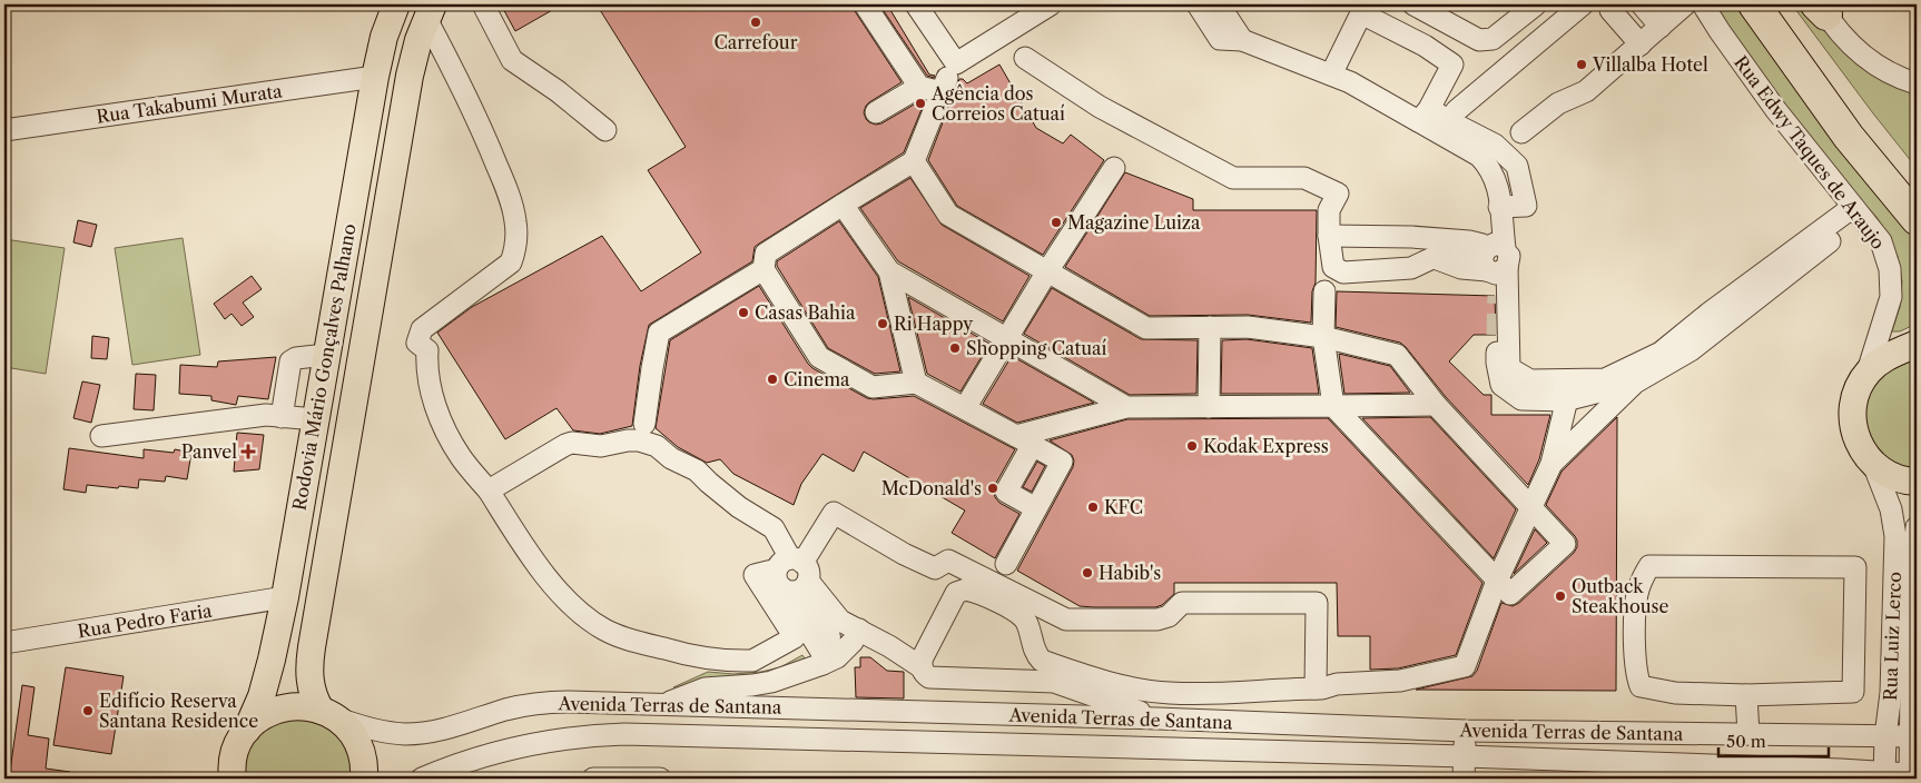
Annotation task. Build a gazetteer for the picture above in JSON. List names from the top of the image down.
{
  "streets": {
    "main road": ["Rodovia Mário Gonçalves Palhano"],
    "street": [
      "Rua Takabumi Murata",
      "Rua Edwy Taques de Araujo",
      "Rua Pedro Faria",
      "Rua Luiz Lerco",
      "Avenida Terras de Santana"
    ]
  },
  "crossings": [
    ["Rua Takabumi Murata", "Rodovia Mário Gonçalves Palhano"],
    ["Rodovia Mário Gonçalves Palhano", "Rua Pedro Faria"],
    ["Rodovia Mário Gonçalves Palhano", "Avenida Terras de Santana"],
    ["Rua Luiz Lerco", "Avenida Terras de Santana"]
  ],
  "places": {
    "other": [
      "Carrefour",
      "Villalba Hotel",
      "Agência dos Correios Catuaí",
      "Magazine Luiza",
      "Casas Bahia",
      "Ri Happy",
      "Shopping Catuaí",
      "Cinema",
      "Kodak Express",
      "McDonald's",
      "KFC",
      "Habib's",
      "Outback Steakhouse",
      "Edifício Reserva Santana Residence"
    ],
    "health": ["Panvel"]
  },
  "scale_bar": "50 m"
}
